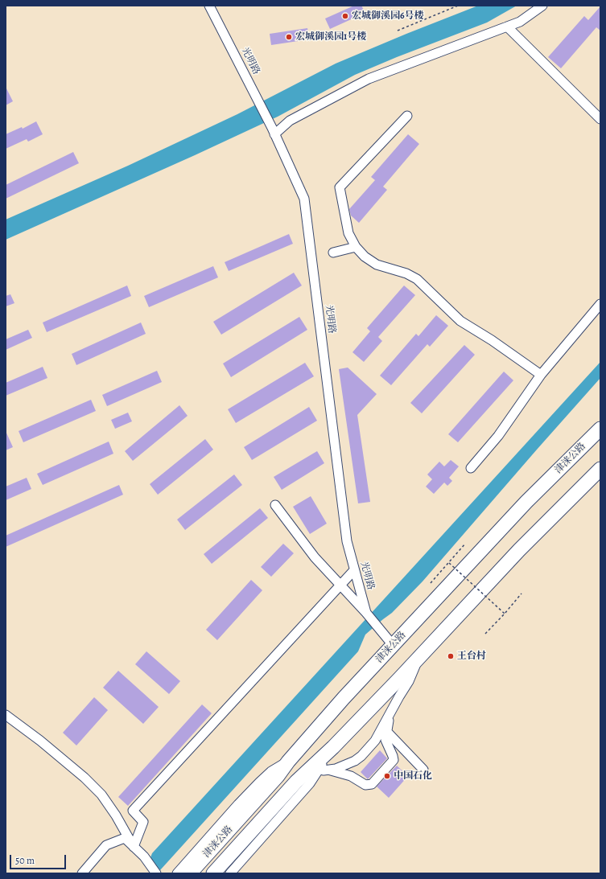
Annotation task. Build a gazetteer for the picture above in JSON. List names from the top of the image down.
{
  "streets": {
    "highway": ["津涞公路"],
    "street": ["光明路"]
  },
  "crossings": [
    ["光明路", "津涞公路"]
  ],
  "places": [
    "宏城御溪园6号楼",
    "宏城御溪园1号楼",
    "王台村",
    "中国石化"
  ],
  "scale_bar": "50 m"
}
